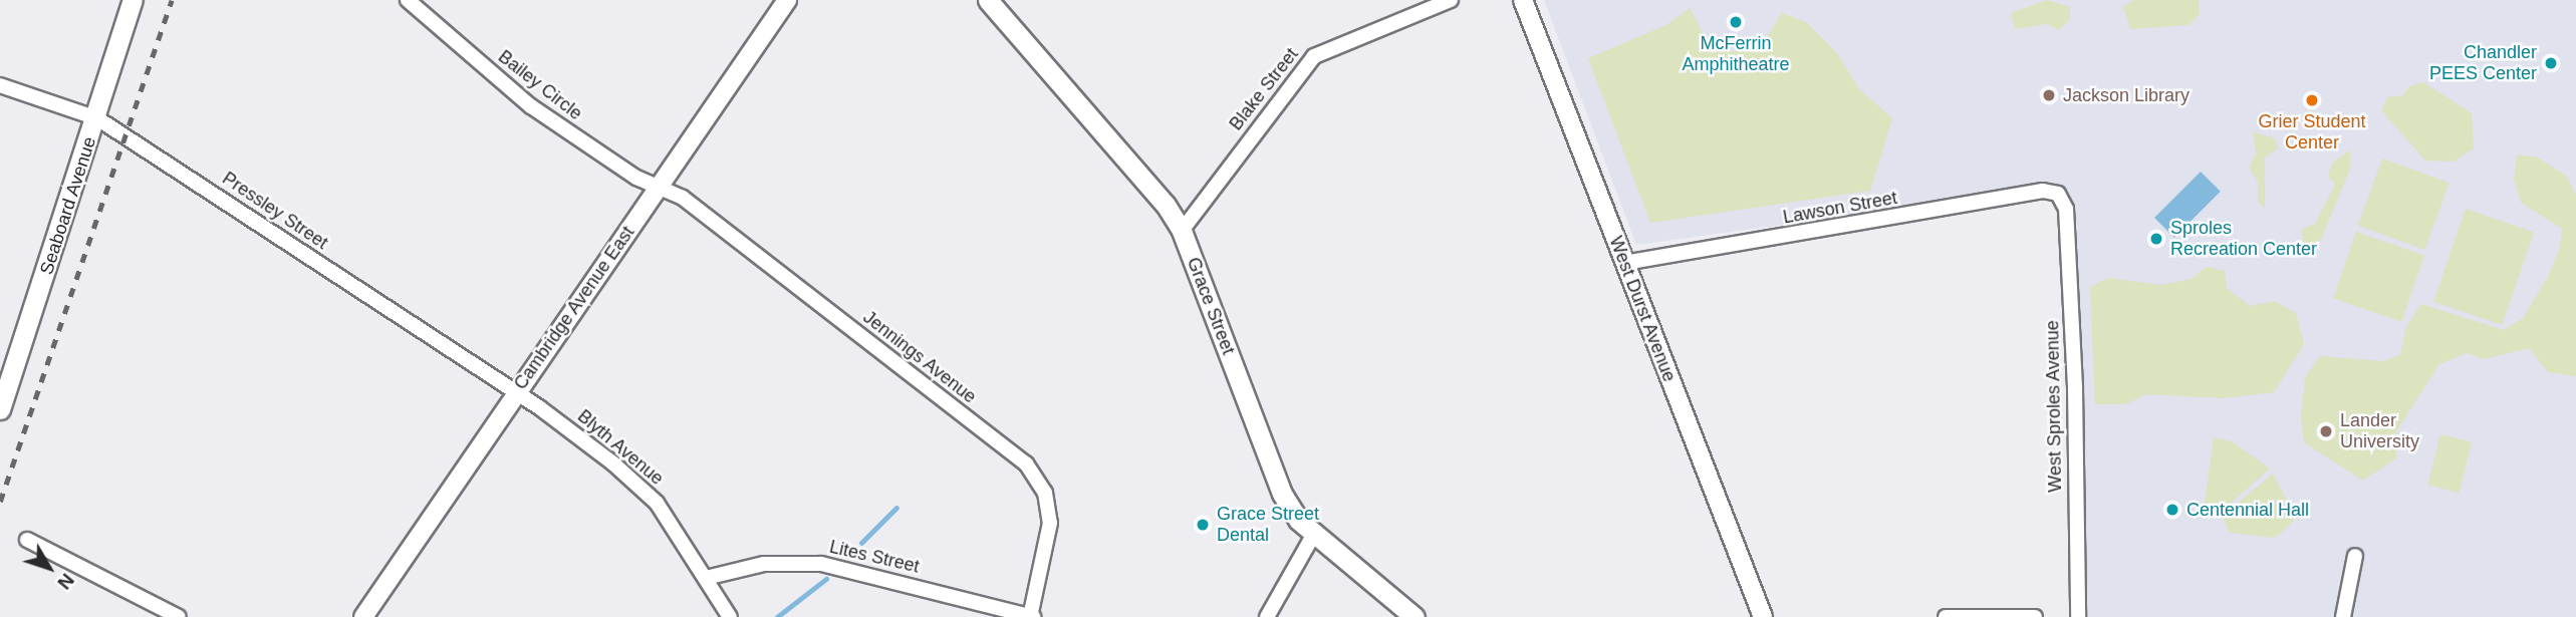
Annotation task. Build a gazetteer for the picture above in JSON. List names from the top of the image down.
{
  "streets": {
    "main road": ["Seaboard Avenue", "Grace Street"],
    "street": [
      "Bailey Circle",
      "Blake Street",
      "Lawson Street",
      "Pressley Street",
      "Cambridge Avenue East",
      "West Durst Avenue",
      "Jennings Avenue",
      "West Sproles Avenue",
      "Blyth Avenue",
      "Lites Street"
    ]
  },
  "crossings": [
    ["Bailey Circle", "Cambridge Avenue East"],
    ["Bailey Circle", "Jennings Avenue"],
    ["Blake Street", "Grace Street"],
    ["Seaboard Avenue", "Pressley Street"],
    ["Lawson Street", "West Durst Avenue"],
    ["Lawson Street", "West Sproles Avenue"],
    ["Pressley Street", "Cambridge Avenue East"],
    ["Pressley Street", "Blyth Avenue"],
    ["Cambridge Avenue East", "Jennings Avenue"],
    ["Cambridge Avenue East", "Blyth Avenue"],
    ["Jennings Avenue", "Lites Street"],
    ["Blyth Avenue", "Lites Street"]
  ],
  "places": [
    "McFerrin Amphitheatre",
    "Chandler PEES Center",
    "Jackson Library",
    "Grier Student Center",
    "Sproles Recreation Center",
    "Lander University",
    "Centennial Hall",
    "Grace Street Dental"
  ],
  "north": "bottom right"
}
